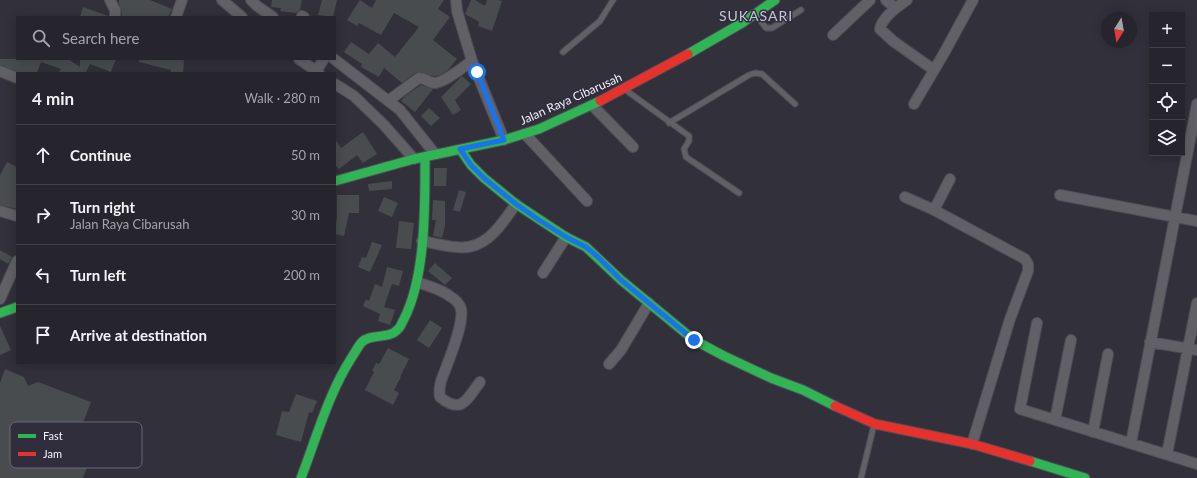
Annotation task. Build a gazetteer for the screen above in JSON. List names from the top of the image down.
{
  "streets": {
    "street": ["Jalan Raya Cibarusah"]
  },
  "districts": ["SUKASARI"],
  "legend": ["Fast", "Jam"],
  "north": "bottom",
  "page": {
    "map_buttons": ["+", "−"],
    "search": "Search here",
    "heading": ["4 min", "Walk · 280 m"],
    "list": [
      ["Continue", "50 m"],
      ["Turn right", "Jalan Raya Cibarusah", "30 m"],
      ["Turn left", "200 m"],
      "Arrive at destination"
    ]
  }
}
